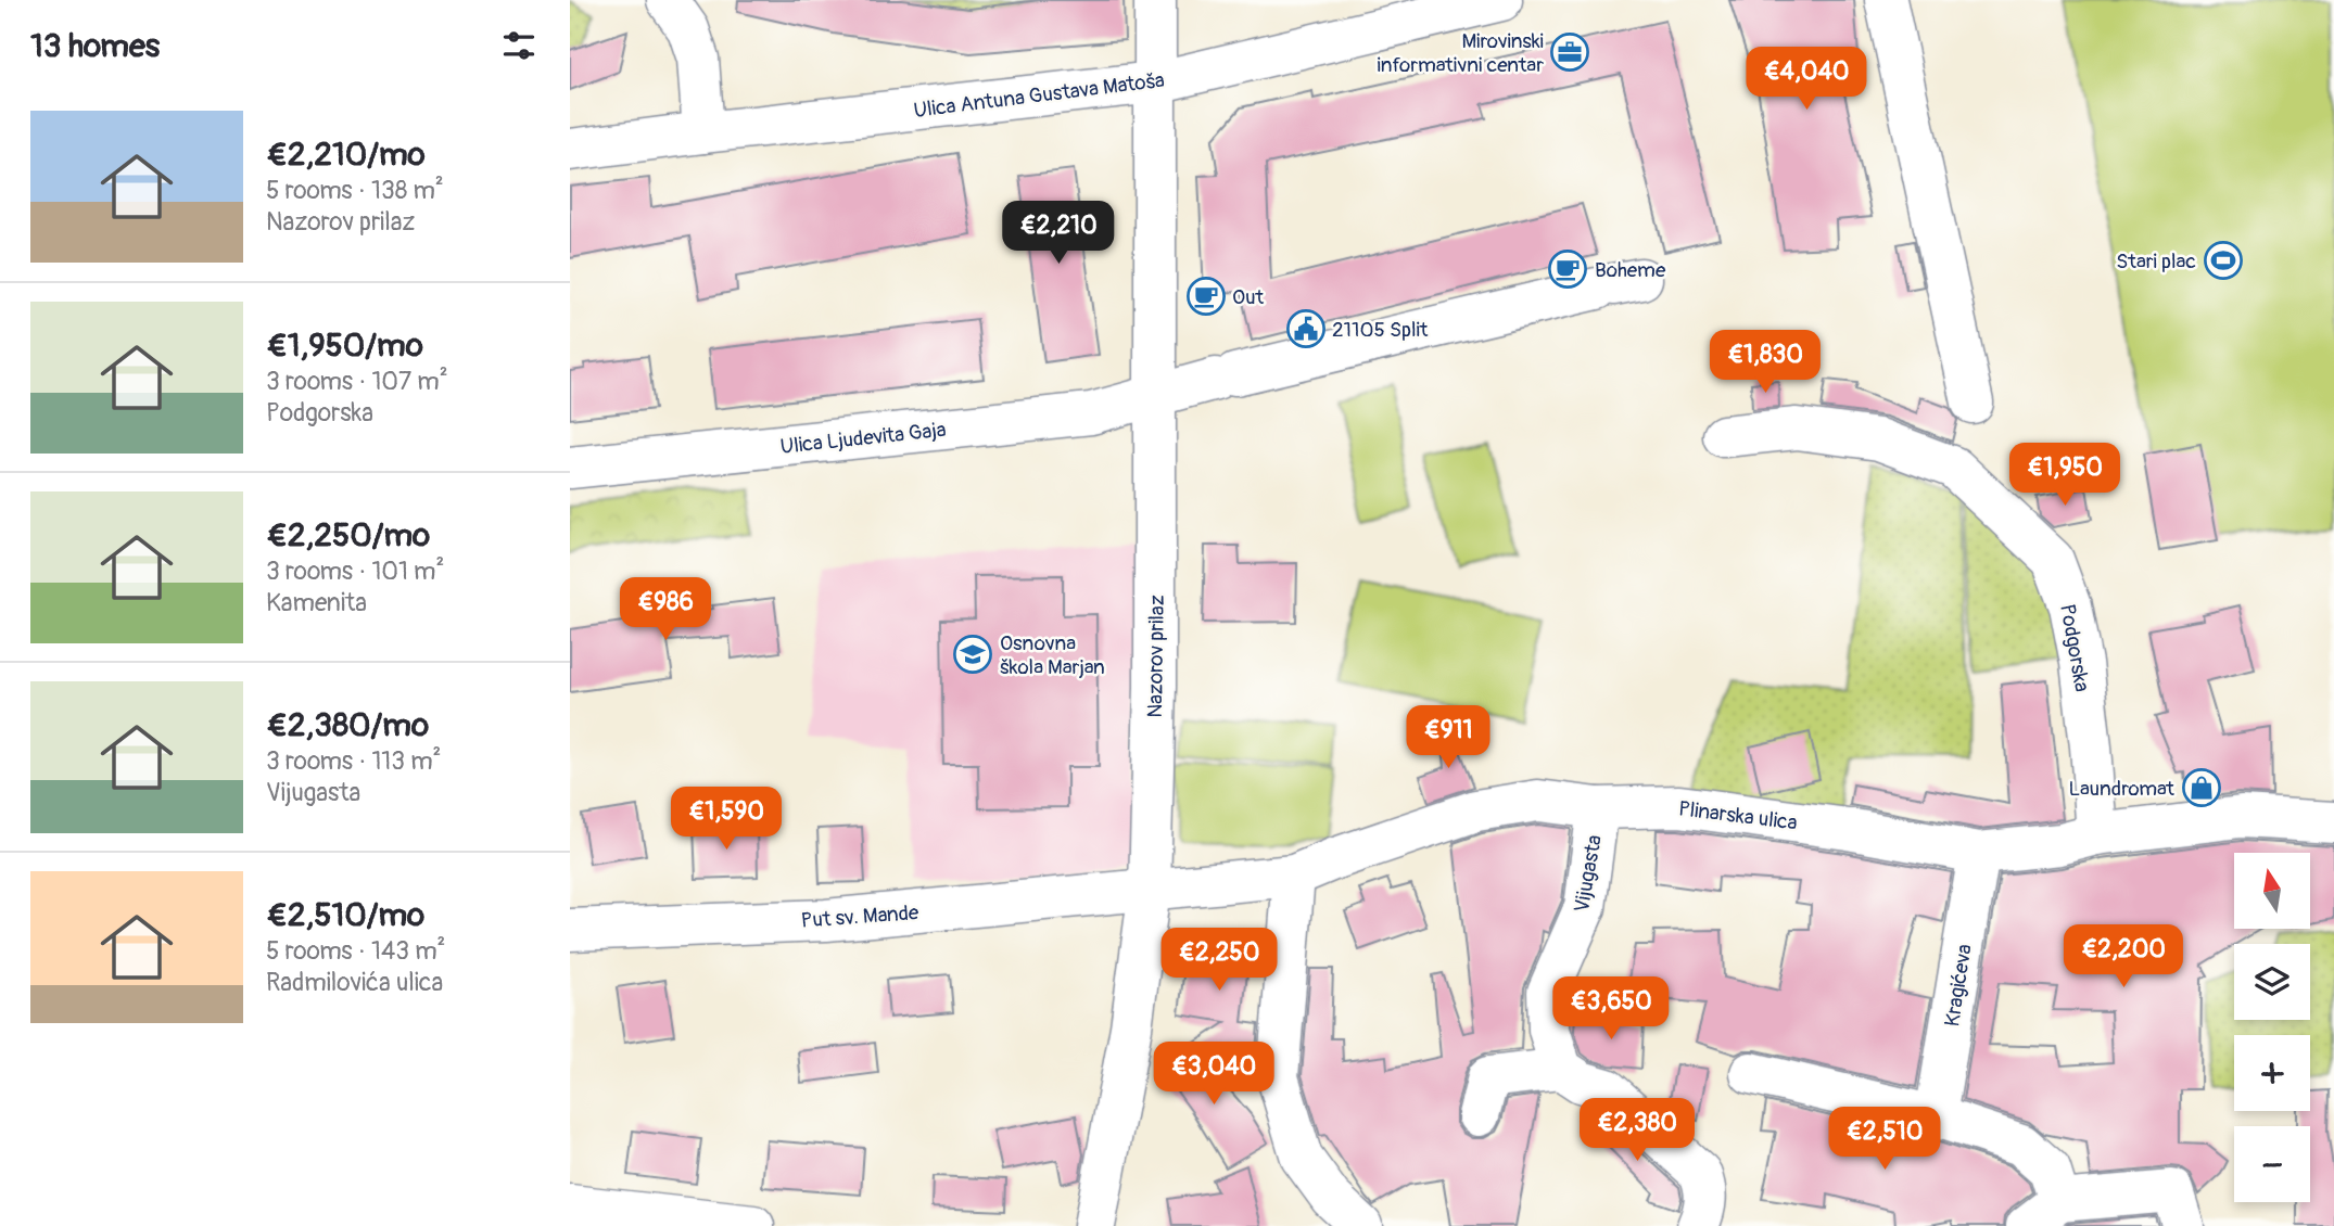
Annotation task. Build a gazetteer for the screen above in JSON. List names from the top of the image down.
{
  "streets": {
    "street": [
      "Ulica Antuna Gustava Matoša",
      "Ulica Ljudevita Gaja",
      "Podgorska",
      "Nazorov prilaz",
      "Plinarska ulica",
      "Vijugasta",
      "Put sv. Mande",
      "Kragićeva"
    ]
  },
  "crossings": [
    ["Ulica Antuna Gustava Matoša", "Nazorov prilaz"],
    ["Ulica Ljudevita Gaja", "Nazorov prilaz"],
    ["Podgorska", "Plinarska ulica"],
    ["Nazorov prilaz", "Plinarska ulica"],
    ["Nazorov prilaz", "Put sv. Mande"],
    ["Plinarska ulica", "Vijugasta"],
    ["Plinarska ulica", "Put sv. Mande"],
    ["Plinarska ulica", "Kragićeva"]
  ],
  "places": {
    "office": ["Mirovinski informativni centar"],
    "sports": ["Stari plac"],
    "cafe": ["Boheme", "Out"],
    "public building": ["21105 Split"],
    "school or university": ["Osnovna škola Marjan"],
    "shop": ["Laundromat"]
  },
  "north": "top",
  "page": {
    "heading": "13 homes",
    "price": [
      "€4,040",
      "€2,210",
      "€1,830",
      "€1,950",
      "€986",
      "€911",
      "€1,590",
      "€2,200",
      "€2,250",
      "€3,650",
      "€3,040",
      "€2,380",
      "€2,510"
    ],
    "list": [
      {
        "name": "€2,210/mo",
        "note": "5 rooms · 138 m² · Nazorov prilaz"
      },
      {
        "name": "€1,950/mo",
        "note": "3 rooms · 107 m² · Podgorska"
      },
      {
        "name": "€2,250/mo",
        "note": "3 rooms · 101 m² · Kamenita"
      },
      {
        "name": "€2,380/mo",
        "note": "3 rooms · 113 m² · Vijugasta"
      },
      {
        "name": "€2,510/mo",
        "note": "5 rooms · 143 m² · Radmilovića ulica"
      }
    ],
    "map_buttons": ["+", "−"]
  }
}
